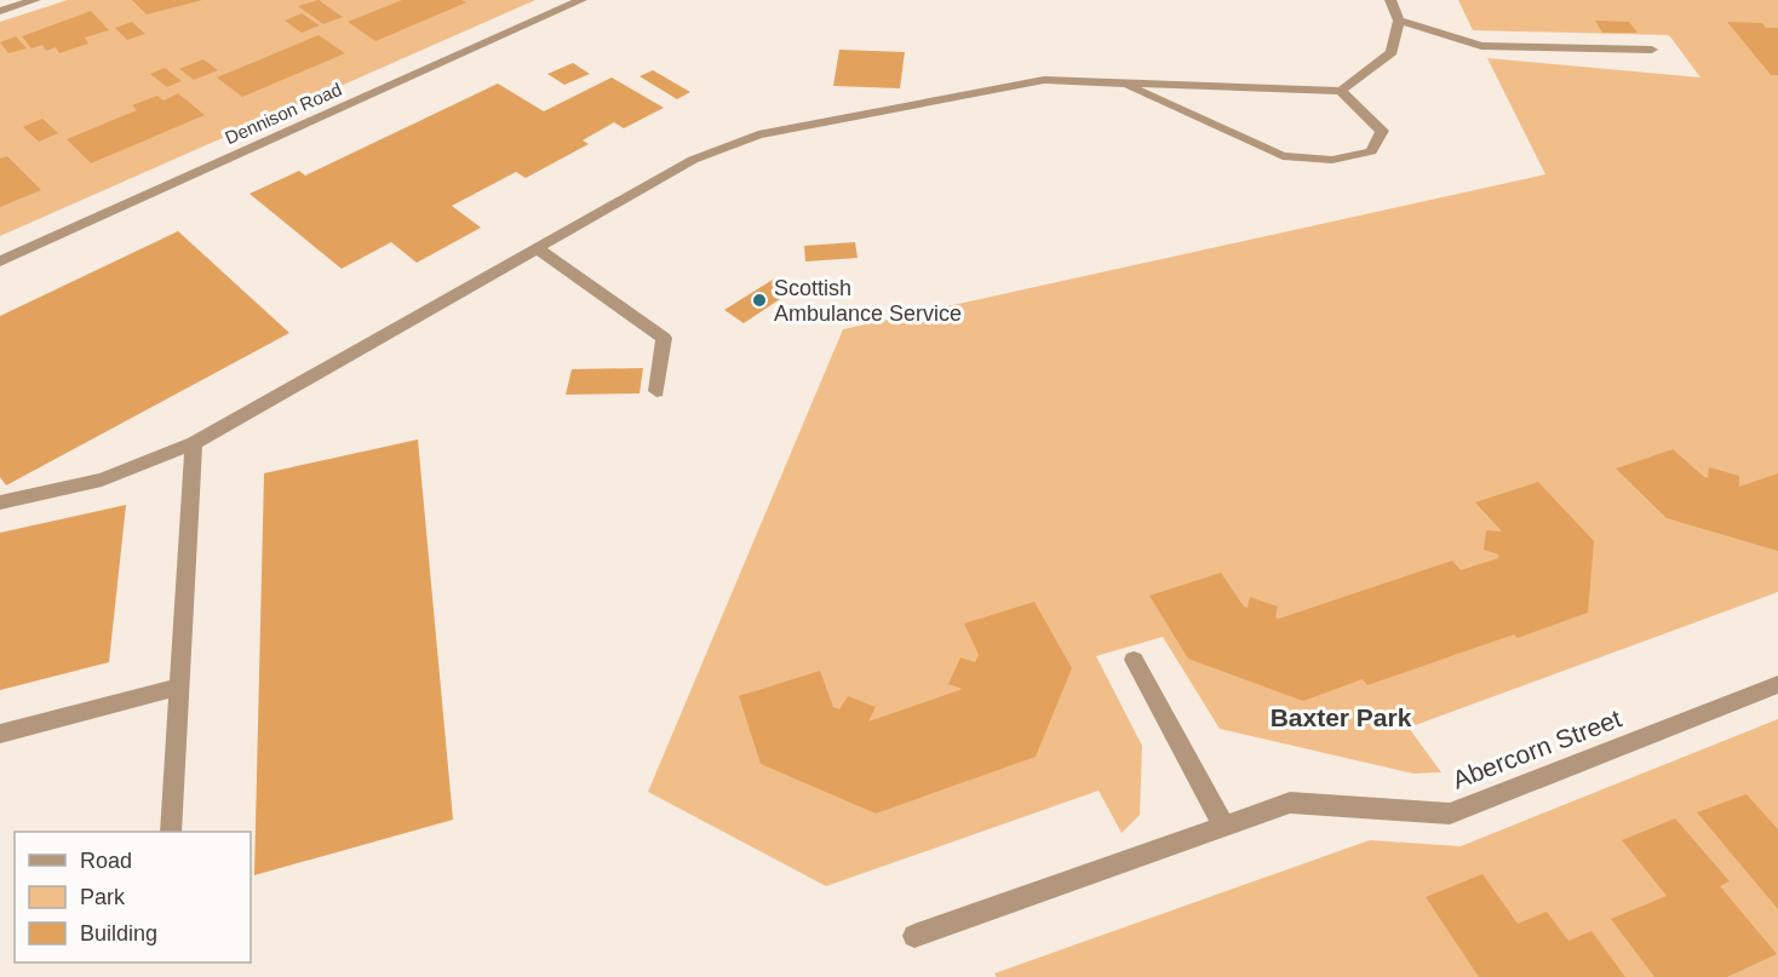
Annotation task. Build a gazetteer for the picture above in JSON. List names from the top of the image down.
{
  "streets": {
    "street": ["Dennison Road", "Abercorn Street"]
  },
  "districts": ["Baxter Park"],
  "places": ["Scottish Ambulance Service"],
  "legend": ["Road", "Park", "Building"]
}
